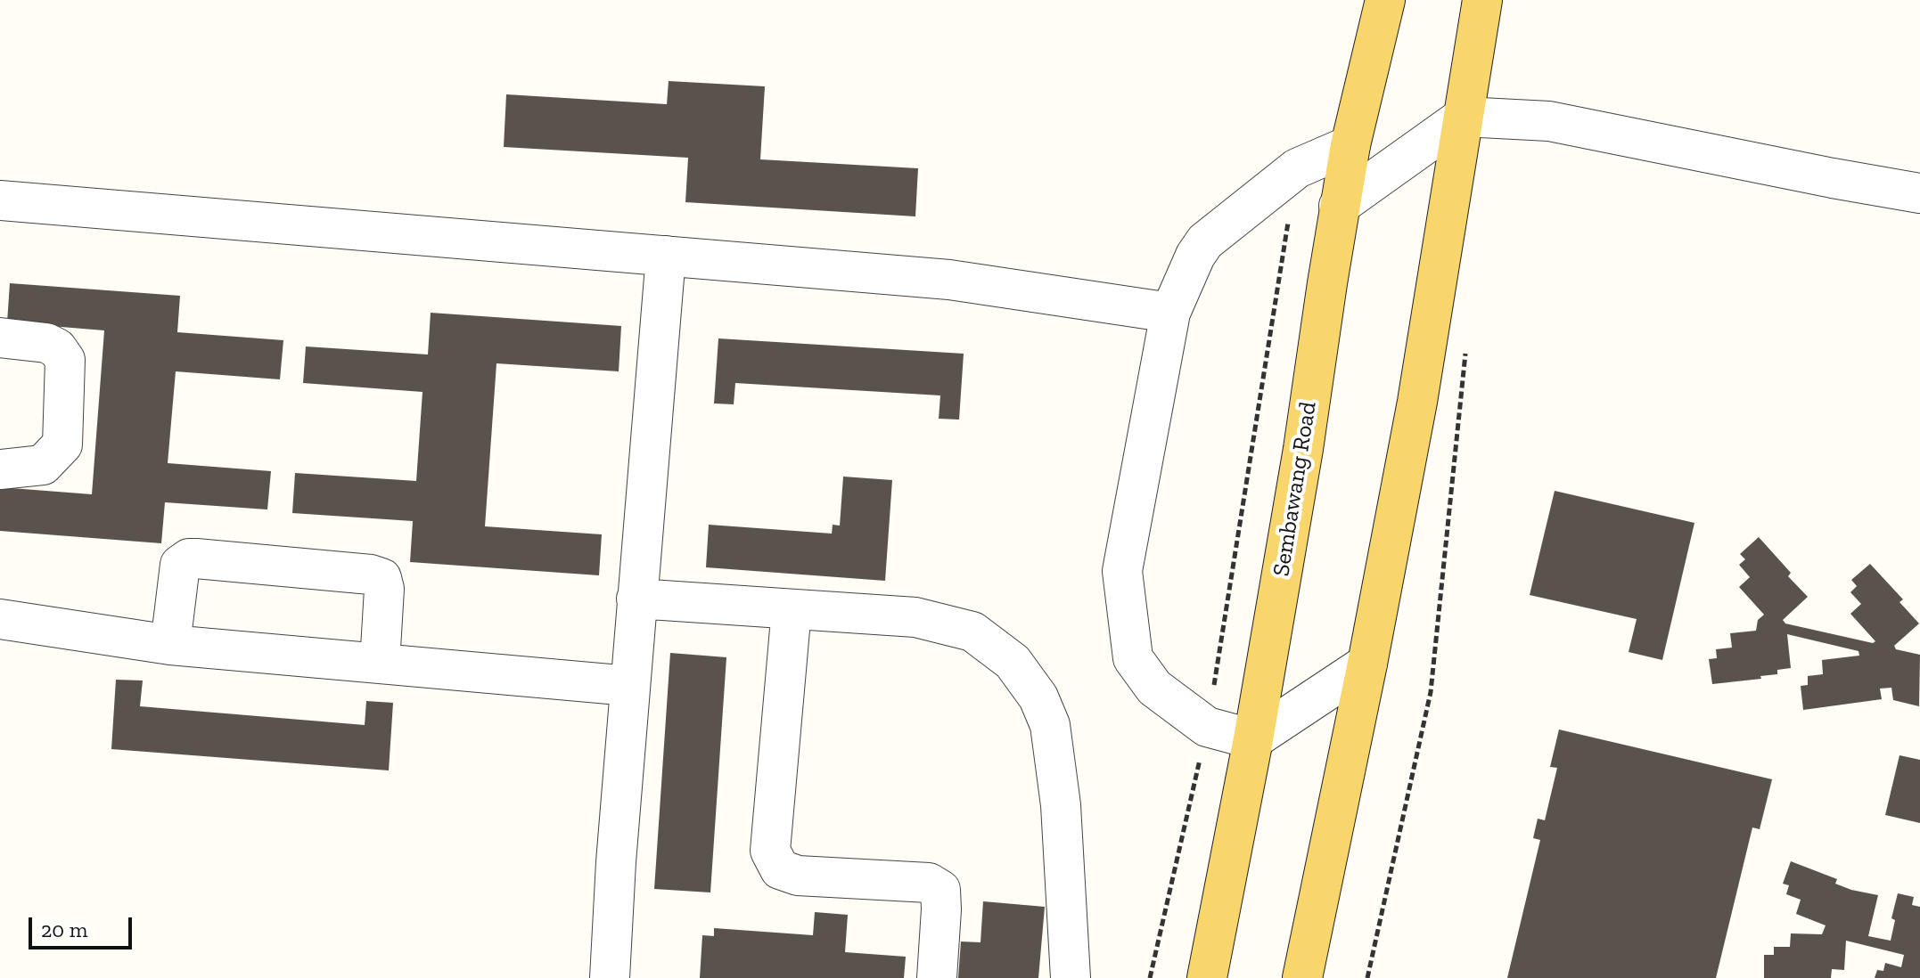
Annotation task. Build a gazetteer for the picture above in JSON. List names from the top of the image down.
{
  "streets": {
    "main road": ["Sembawang Road"]
  },
  "scale_bar": "20 m"
}
